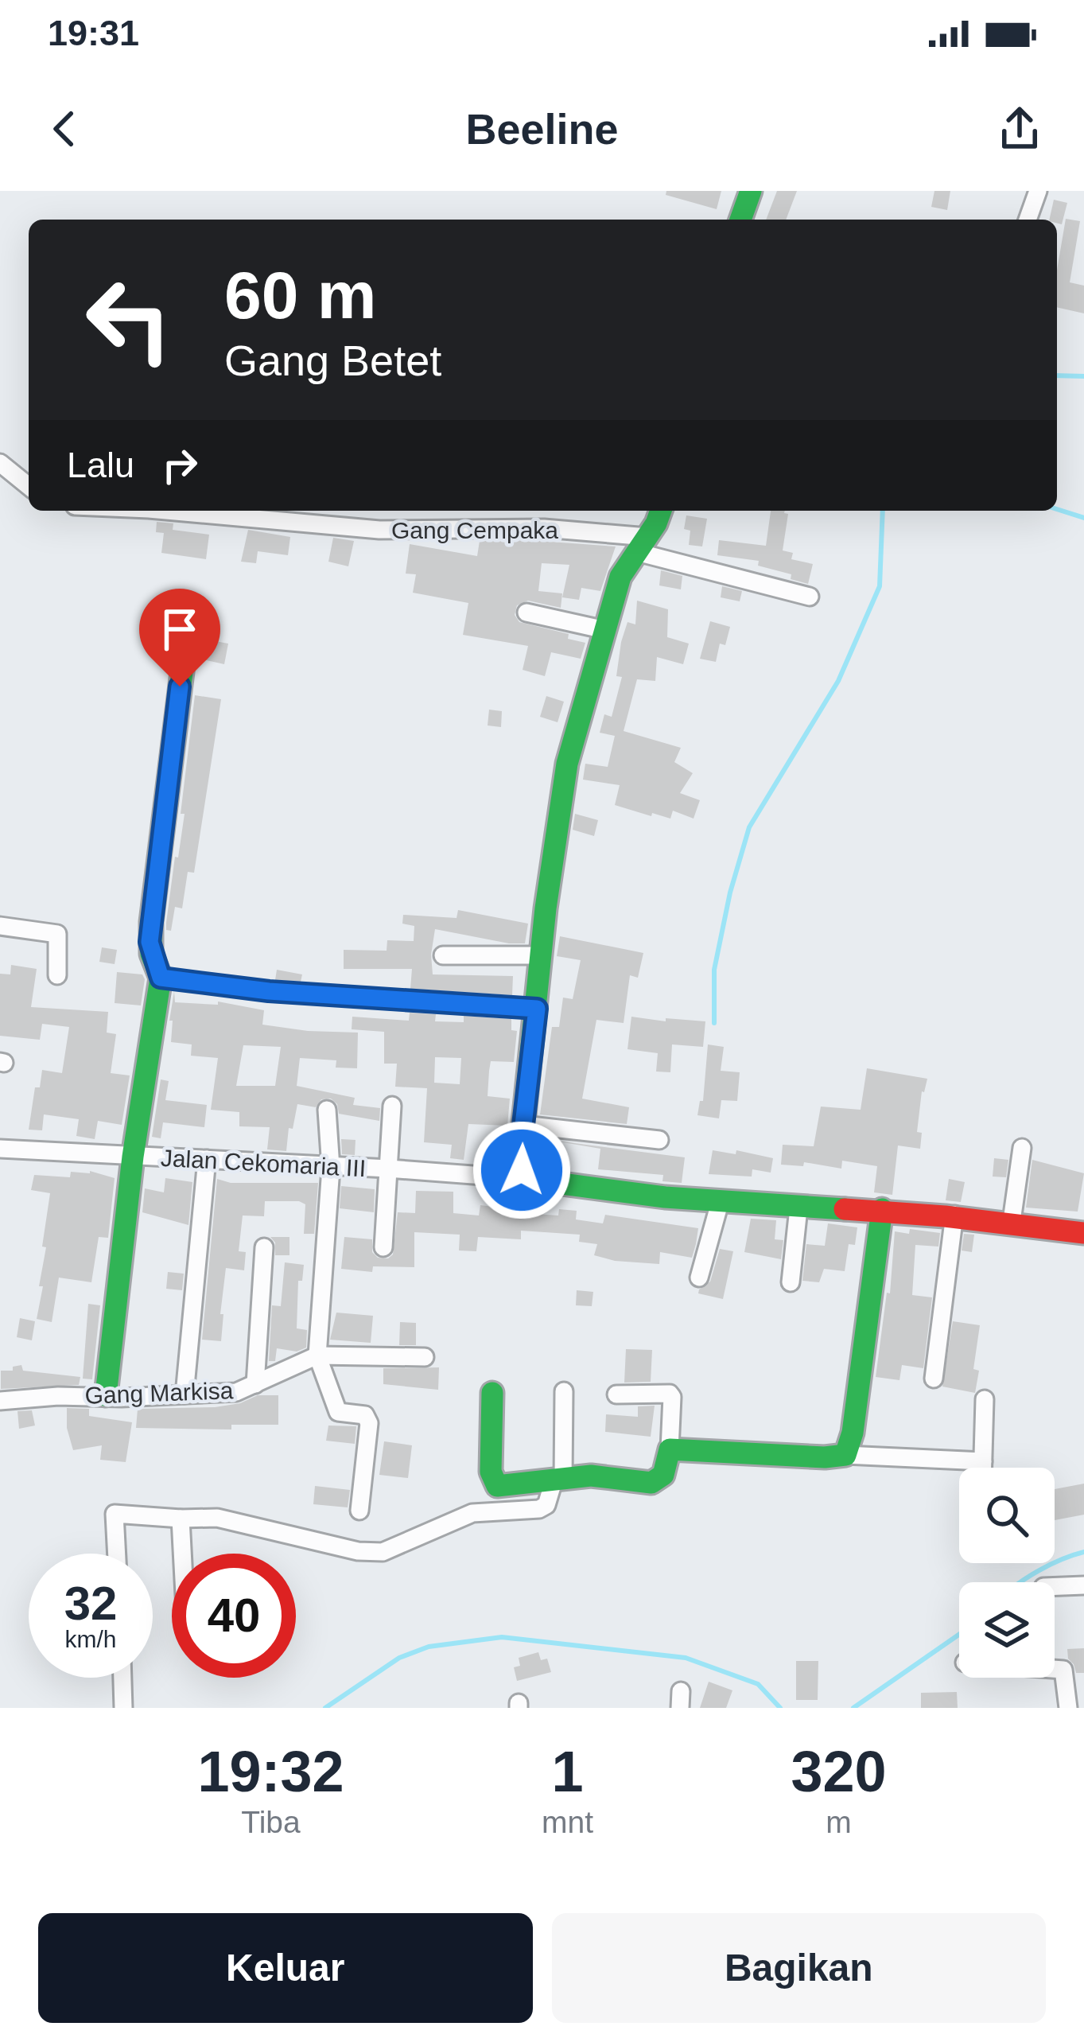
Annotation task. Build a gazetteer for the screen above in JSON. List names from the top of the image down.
{
  "streets": {
    "street": ["Gang Cempaka", "Jalan Cekomaria III", "Gang Markisa"]
  },
  "page": {
    "status": "19:31",
    "header": "Beeline",
    "turn": ["60 m", "Gang Betet"],
    "then": "Lalu",
    "speed": "32 km/h",
    "limit": "40",
    "eta": [
      "19:32",
      "Tiba",
      "1",
      "mnt",
      "320",
      "m"
    ],
    "buttons": ["Keluar", "Bagikan"]
  }
}
